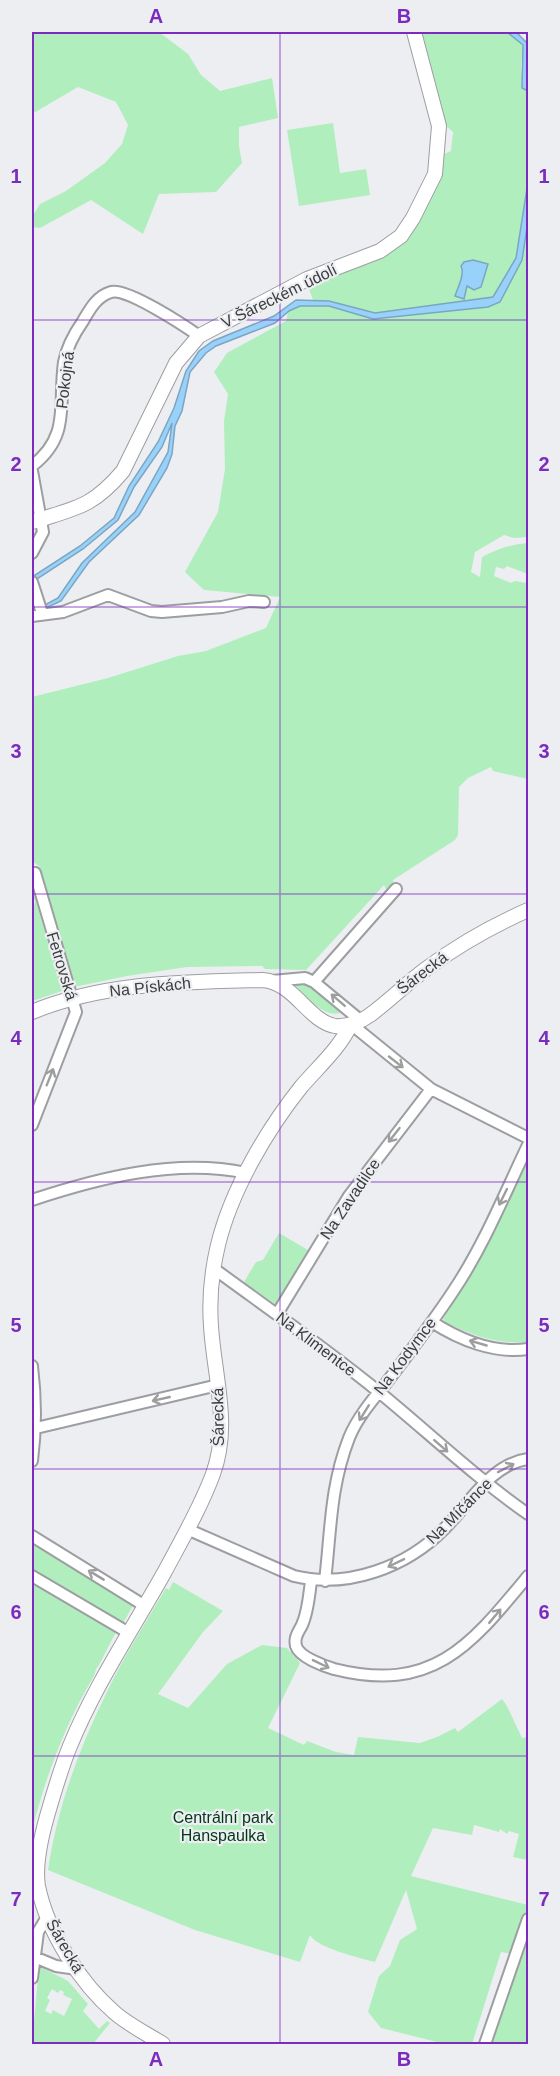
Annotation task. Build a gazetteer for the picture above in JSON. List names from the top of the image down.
{
  "streets": {
    "street": [
      "V Šáreckém údolí",
      "Pokojná",
      "Fetrovská",
      "Šárecká",
      "Na Pískách",
      "Na Zavadilce",
      "Na Klimentce",
      "Na Kodymce",
      "Na Míčánce"
    ]
  },
  "crossings": [
    ["V Šáreckém údolí", "Pokojná"],
    ["Fetrovská", "Na Pískách"],
    ["Šárecká", "Na Klimentce"],
    ["Šárecká", "Na Míčánce"],
    ["Na Zavadilce", "Na Klimentce"],
    ["Na Klimentce", "Na Kodymce"],
    ["Na Klimentce", "Na Míčánce"],
    ["Na Kodymce", "Na Míčánce"]
  ],
  "one_way": ["Fetrovská", "Na Zavadilce", "Na Kodymce"],
  "parks": ["Centrální park Hanspaulka"],
  "grid": {
    "columns": ["A", "B"],
    "rows": [
      "1",
      "2",
      "3",
      "4",
      "5",
      "6",
      "7"
    ]
  }
}
